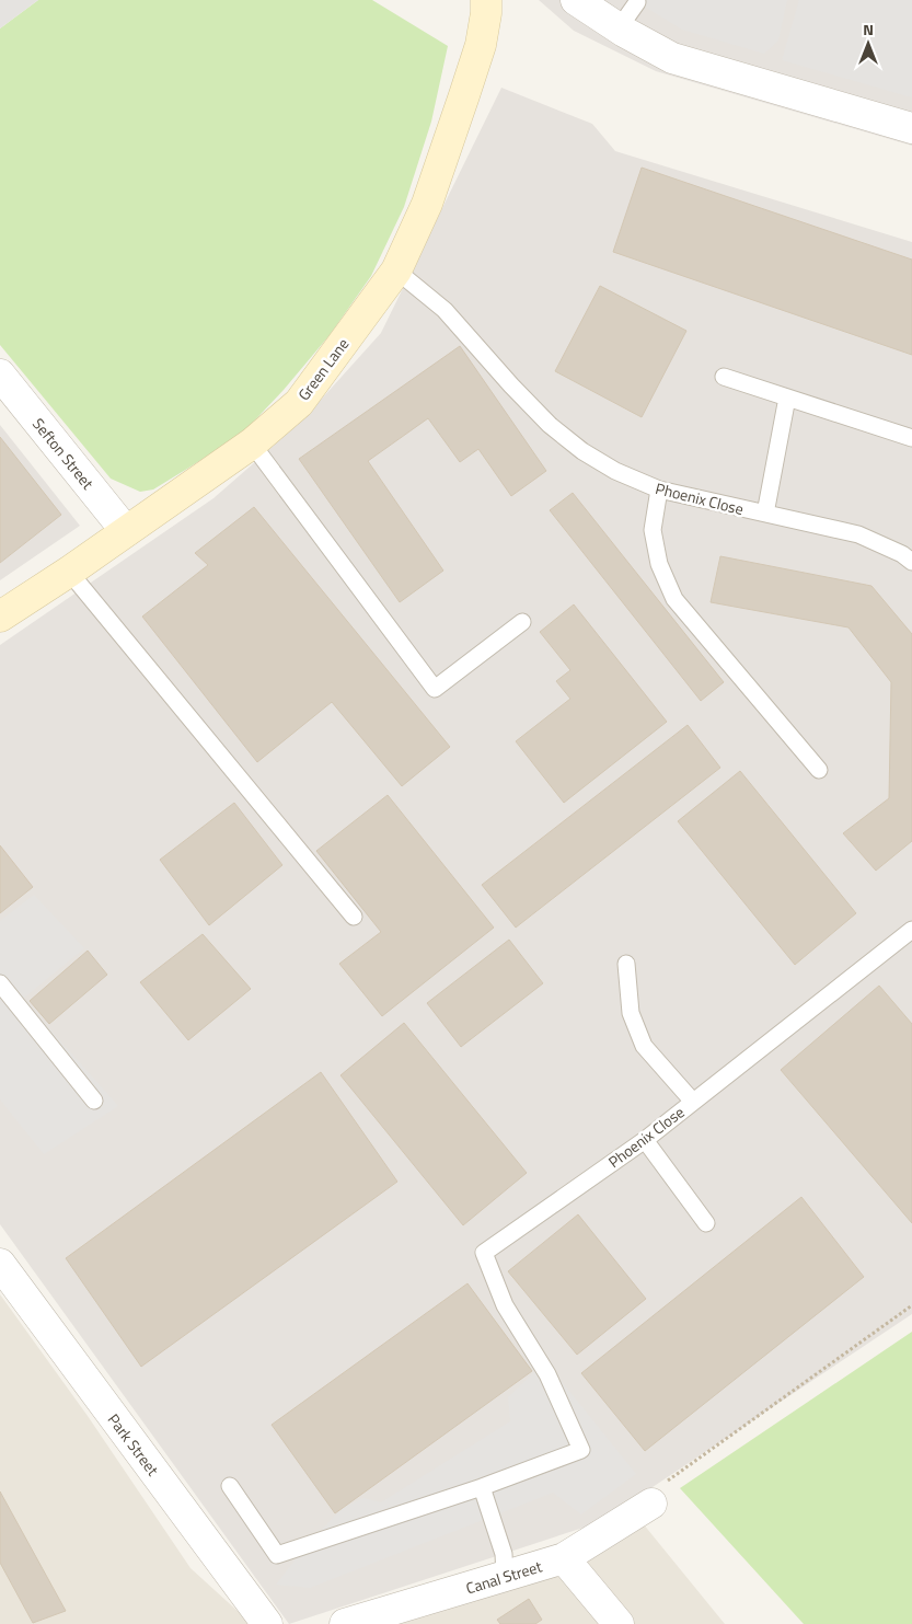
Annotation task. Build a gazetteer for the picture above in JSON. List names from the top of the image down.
{
  "streets": {
    "street": [
      "Green Lane",
      "Sefton Street",
      "Park Street",
      "Canal Street"
    ],
    "lane": ["Phoenix Close"]
  },
  "crossings": [
    ["Green Lane", "Sefton Street"],
    ["Green Lane", "Phoenix Close"]
  ],
  "north": "top"
}
